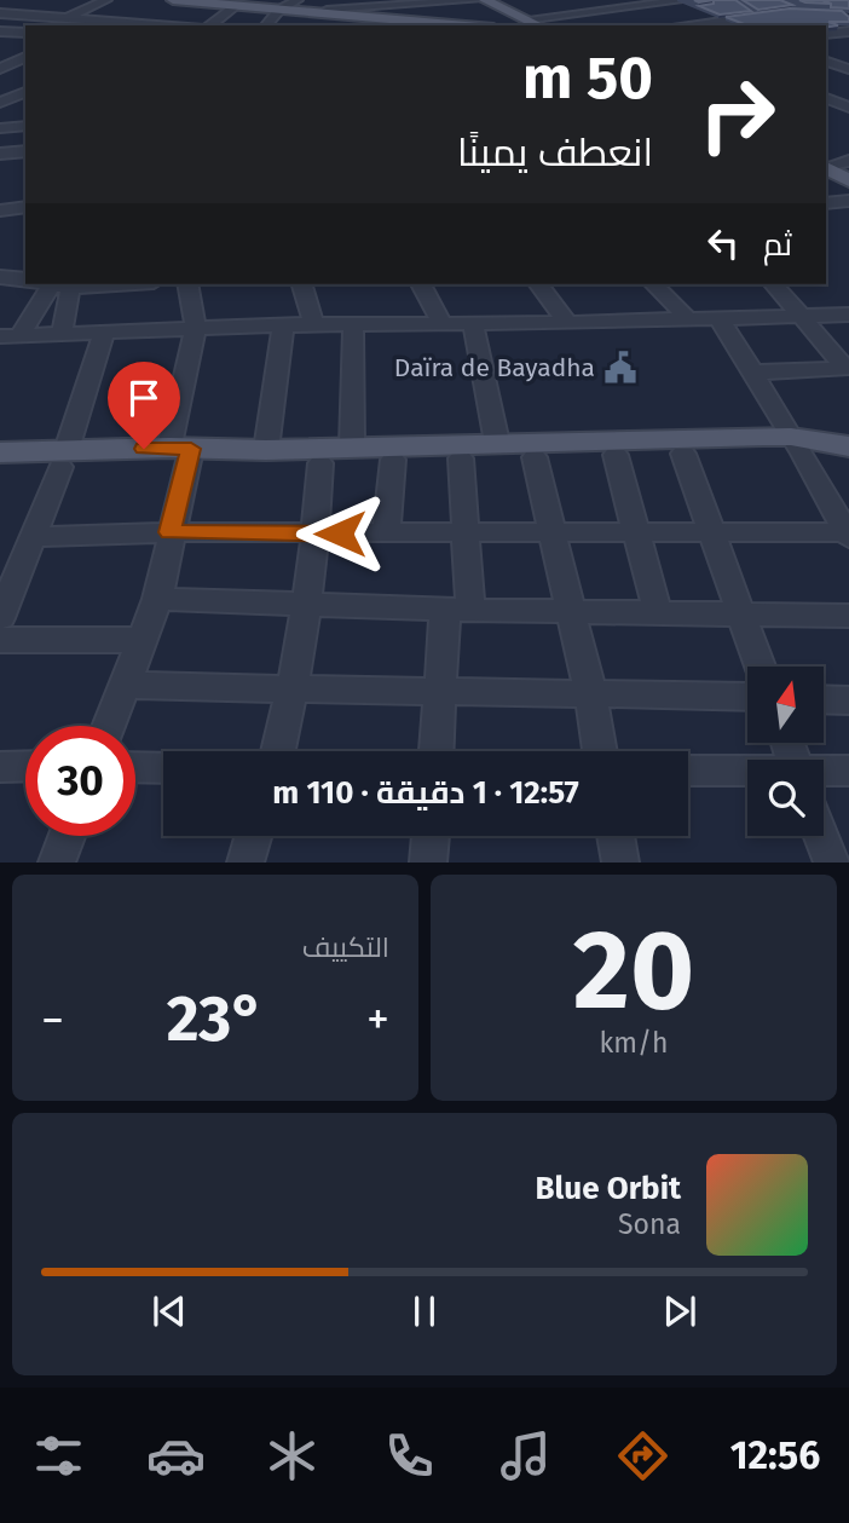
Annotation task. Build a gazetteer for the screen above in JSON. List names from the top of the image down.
{
  "places": {
    "public building": ["Daïra de Bayadha"]
  },
  "north": "top",
  "page": {
    "turn": ["50 m", "انعطف يمينًا"],
    "then": "ثم",
    "limit": "30",
    "trip": "12:57 · 1 دقيقة · 110 m",
    "tile": [
      ["20", "km/h"],
      "التكييف"
    ],
    "heat": ["−", "23°", "+"],
    "song": ["Blue Orbit", "Sona"],
    "tabs": "12:56"
  }
}
